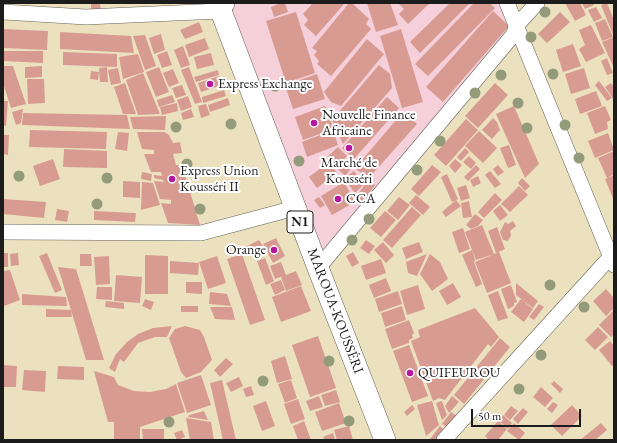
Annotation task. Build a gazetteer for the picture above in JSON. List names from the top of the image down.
{
  "streets": {
    "highway": ["N1", "MAROUA-KOUSSÉRI"]
  },
  "places": [
    "Express Exchange",
    "Nouvelle Finance Africaine",
    "Marché de Kousséri",
    "Express Union Kousséri II",
    "CCA",
    "Orange",
    "QUIFEUROU"
  ],
  "scale_bar": "50 m"
}
